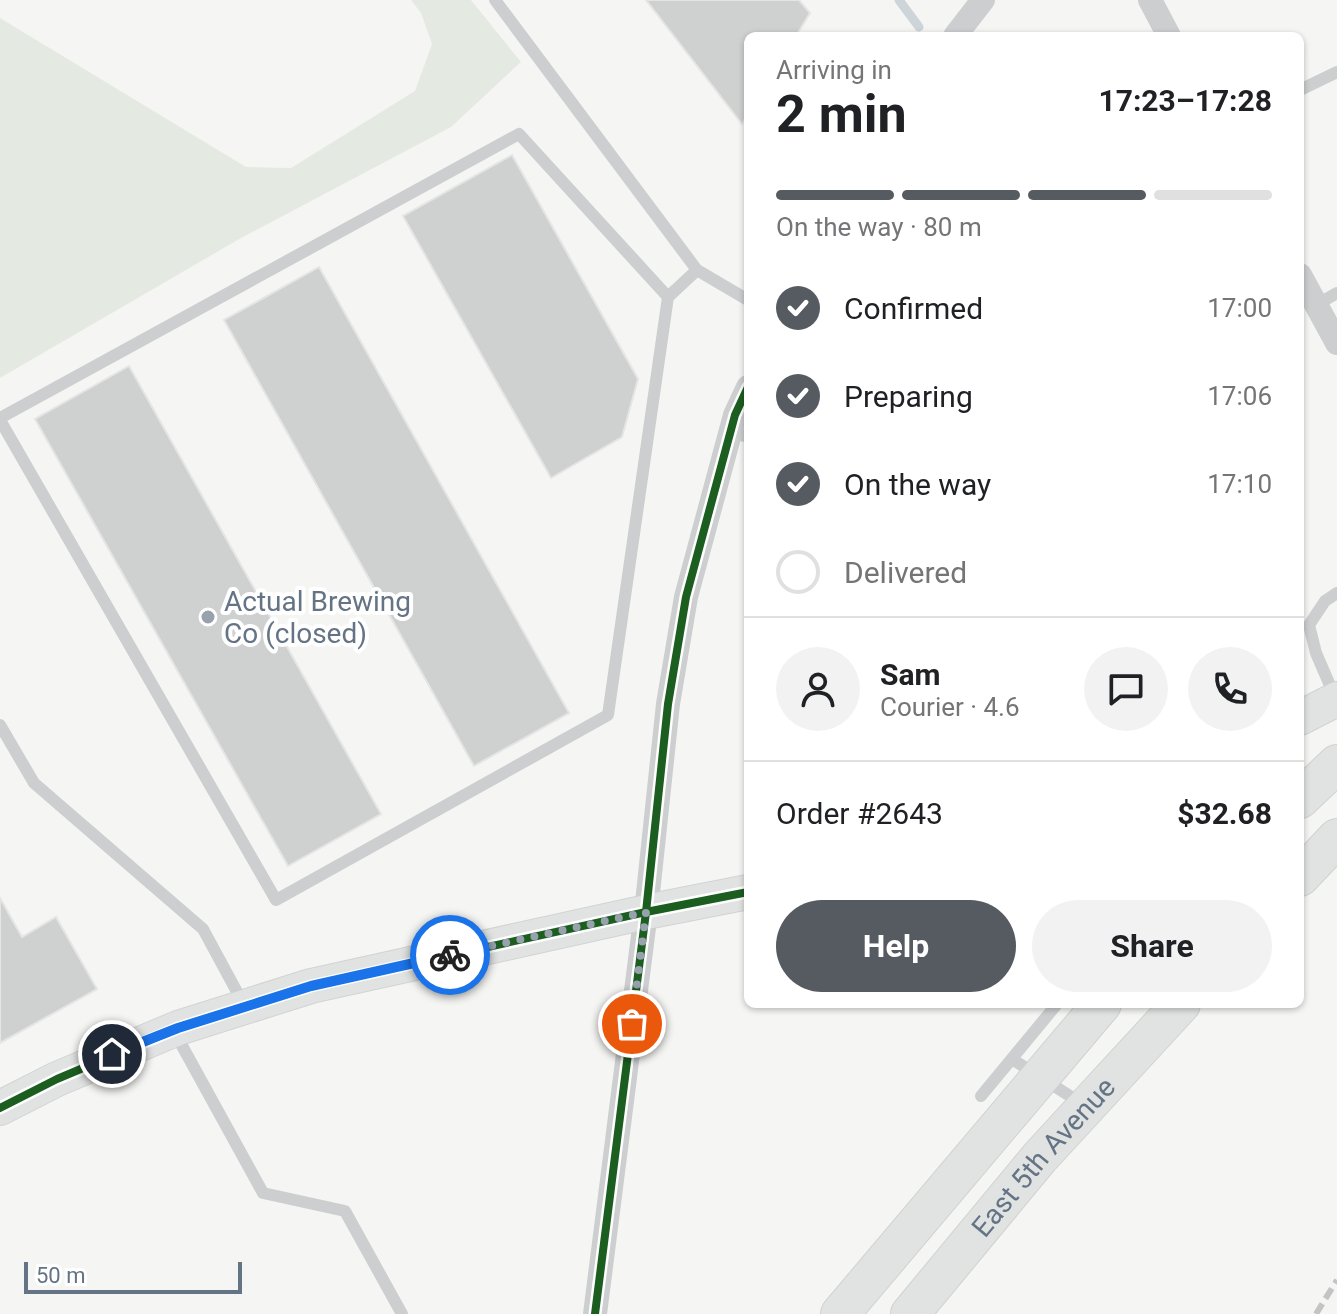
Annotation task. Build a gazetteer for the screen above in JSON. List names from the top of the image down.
{
  "streets": {
    "main road": ["East 5th Avenue"]
  },
  "places": ["Actual Brewing Co (closed)"],
  "scale_bar": "50 m",
  "page": {
    "heading": ["2 min", "Arriving in", "17:23–17:28"],
    "panel": [
      "Sam",
      "Courier · 4.6",
      "Order #2643",
      "$32.68"
    ],
    "bar": "On the way · 80 m",
    "list": [
      ["Confirmed", "17:00"],
      ["Preparing", "17:06"],
      ["On the way", "17:10"],
      "Delivered"
    ],
    "buttons": ["Help", "Share"],
    "scale": "50 m"
  }
}
